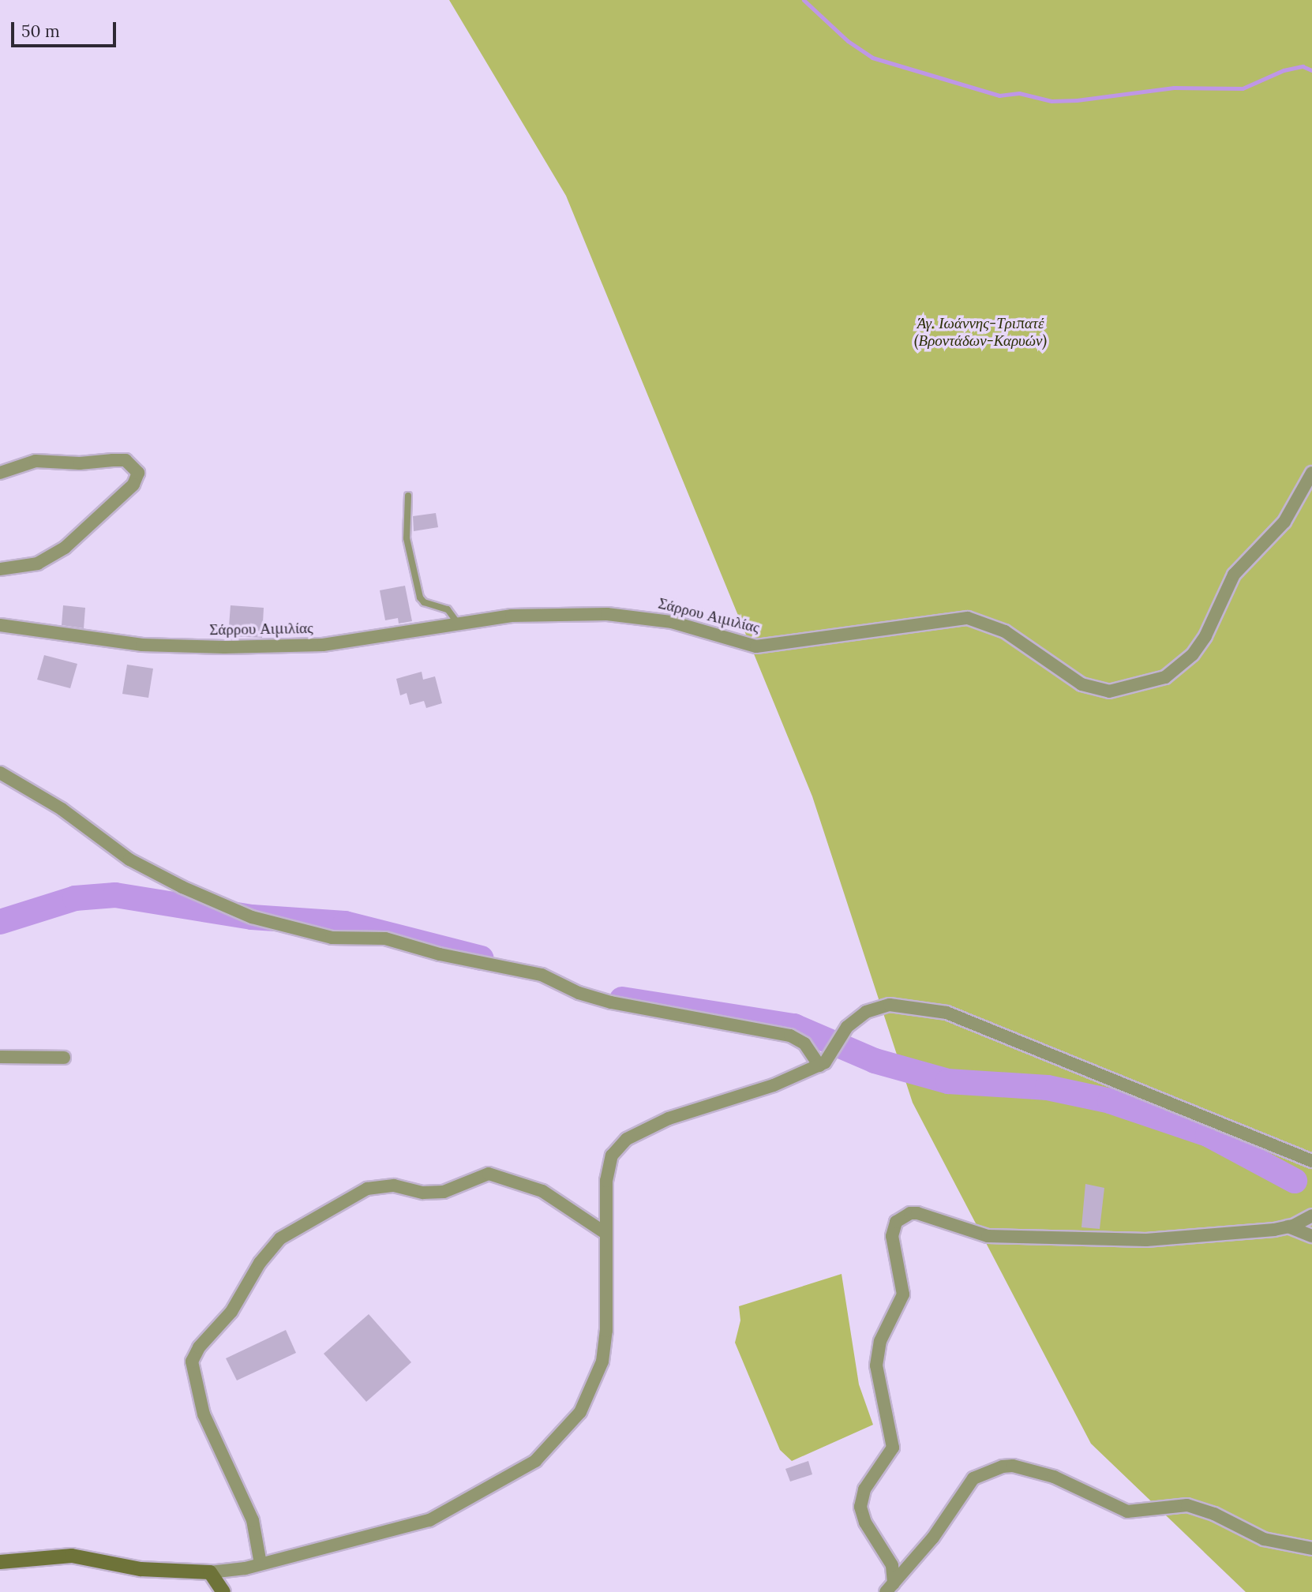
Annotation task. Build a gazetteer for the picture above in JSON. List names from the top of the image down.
{
  "streets": {
    "street": ["Σάρρου Αιμιλίας"]
  },
  "parks": ["Άγ. Ιωάννης-Τριπατέ (Βροντάδων-Καρυών)"],
  "scale_bar": "50 m"
}
